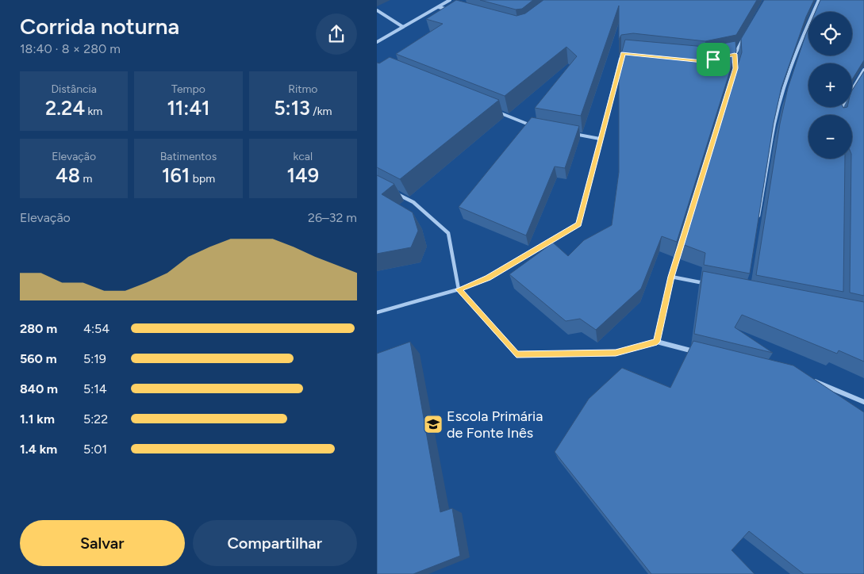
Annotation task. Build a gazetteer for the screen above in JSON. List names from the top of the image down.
{
  "places": {
    "school or university": ["Escola Primária de Fonte Inês"]
  },
  "page": {
    "heading": ["Corrida noturna", "18:40 · 8 × 280 m"],
    "map_buttons": ["+", "−"],
    "stats": [
      ["Distância", "2.24 km"],
      ["Tempo", "11:41"],
      ["Ritmo", "5:13 /km"],
      ["Elevação", "48 m"],
      ["Batimentos", "161 bpm"],
      ["kcal", "149"]
    ],
    "chart": ["Elevação", "26–32 m"],
    "list": [
      {
        "name": "280 m",
        "note": "4:54"
      },
      {
        "name": "560 m",
        "note": "5:19"
      },
      {
        "name": "840 m",
        "note": "5:14"
      },
      {
        "name": "1.1 km",
        "note": "5:22"
      },
      {
        "name": "1.4 km",
        "note": "5:01"
      }
    ],
    "buttons": ["Salvar", "Compartilhar"]
  }
}
